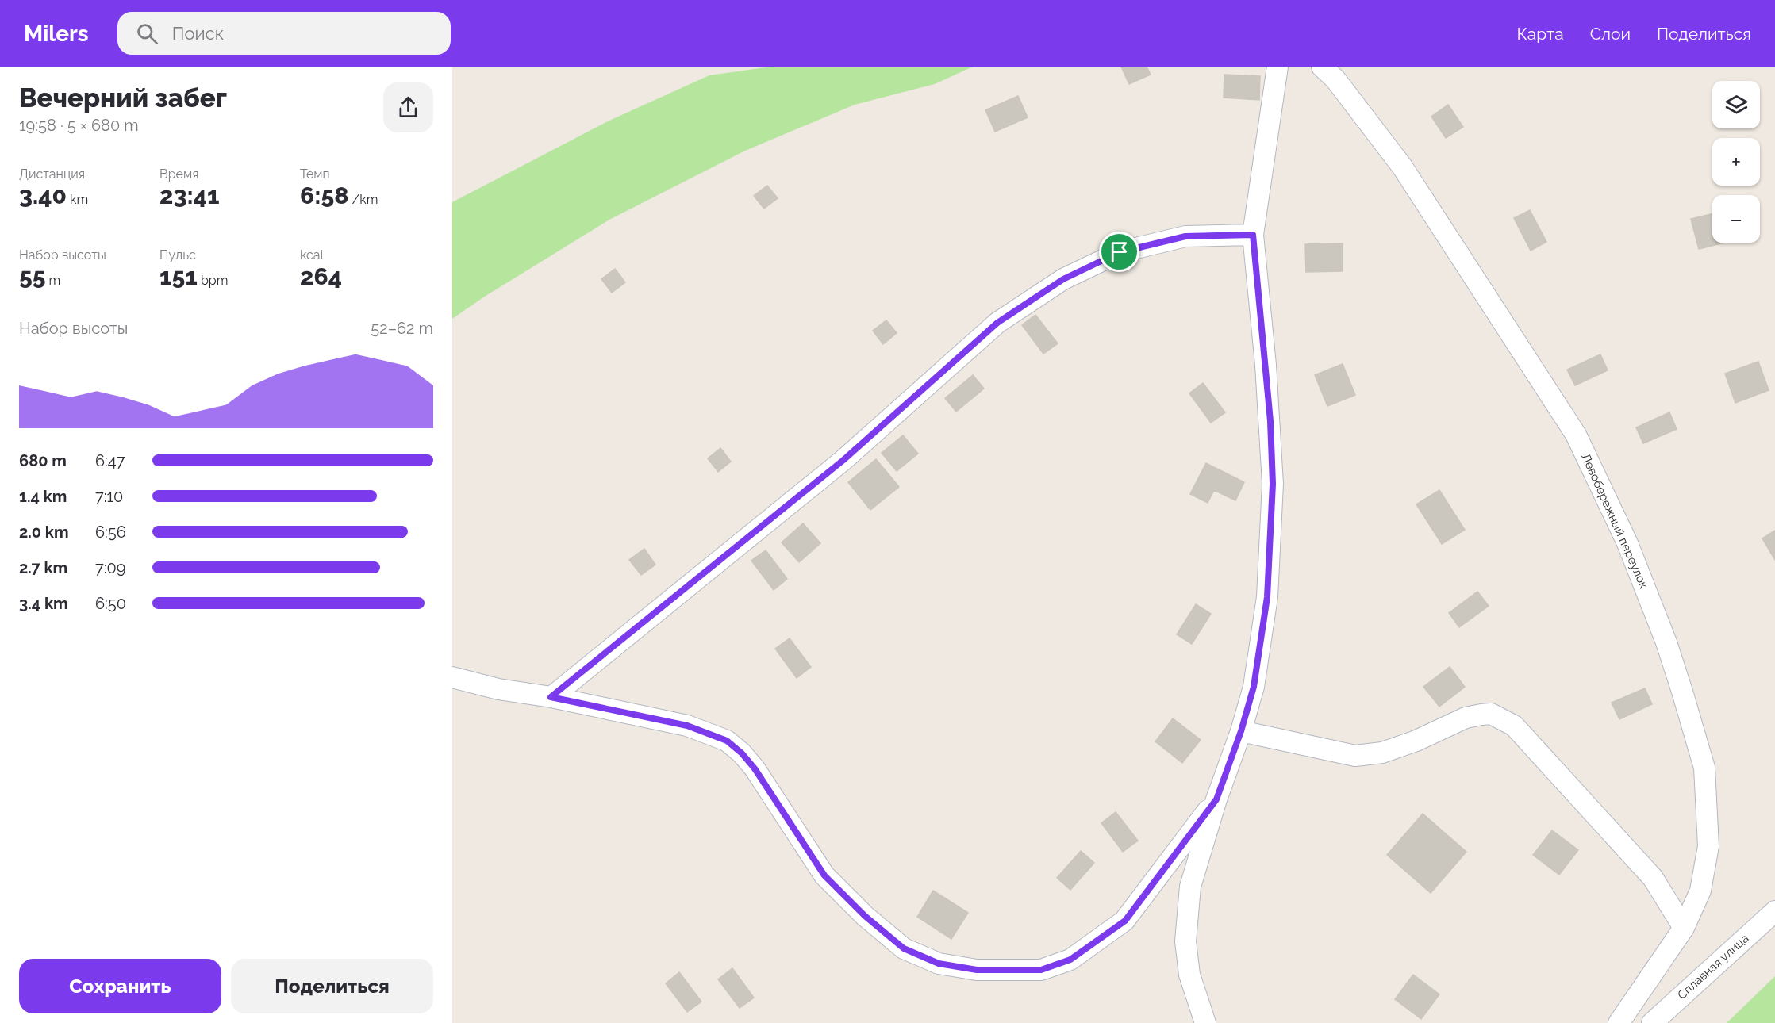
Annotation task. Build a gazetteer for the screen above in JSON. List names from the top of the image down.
{
  "streets": {
    "street": ["Левобережный переулок", "Сплавная улица"]
  },
  "page": {
    "header": "Milers",
    "search": "Поиск",
    "nav": ["Карта", "Слои", "Поделиться"],
    "heading": ["Вечерний забег", "19:58 · 5 × 680 m"],
    "map_buttons": ["+", "−"],
    "stats": [
      ["Дистанция", "3.40 km"],
      ["Время", "23:41"],
      ["Темп", "6:58 /km"],
      ["Набор высоты", "55 m"],
      ["Пульс", "151 bpm"],
      ["kcal", "264"]
    ],
    "chart": ["Набор высоты", "52–62 m"],
    "list": [
      {
        "name": "680 m",
        "note": "6:47"
      },
      {
        "name": "1.4 km",
        "note": "7:10"
      },
      {
        "name": "2.0 km",
        "note": "6:56"
      },
      {
        "name": "2.7 km",
        "note": "7:09"
      },
      {
        "name": "3.4 km",
        "note": "6:50"
      }
    ],
    "buttons": ["Сохранить", "Поделиться"]
  }
}
